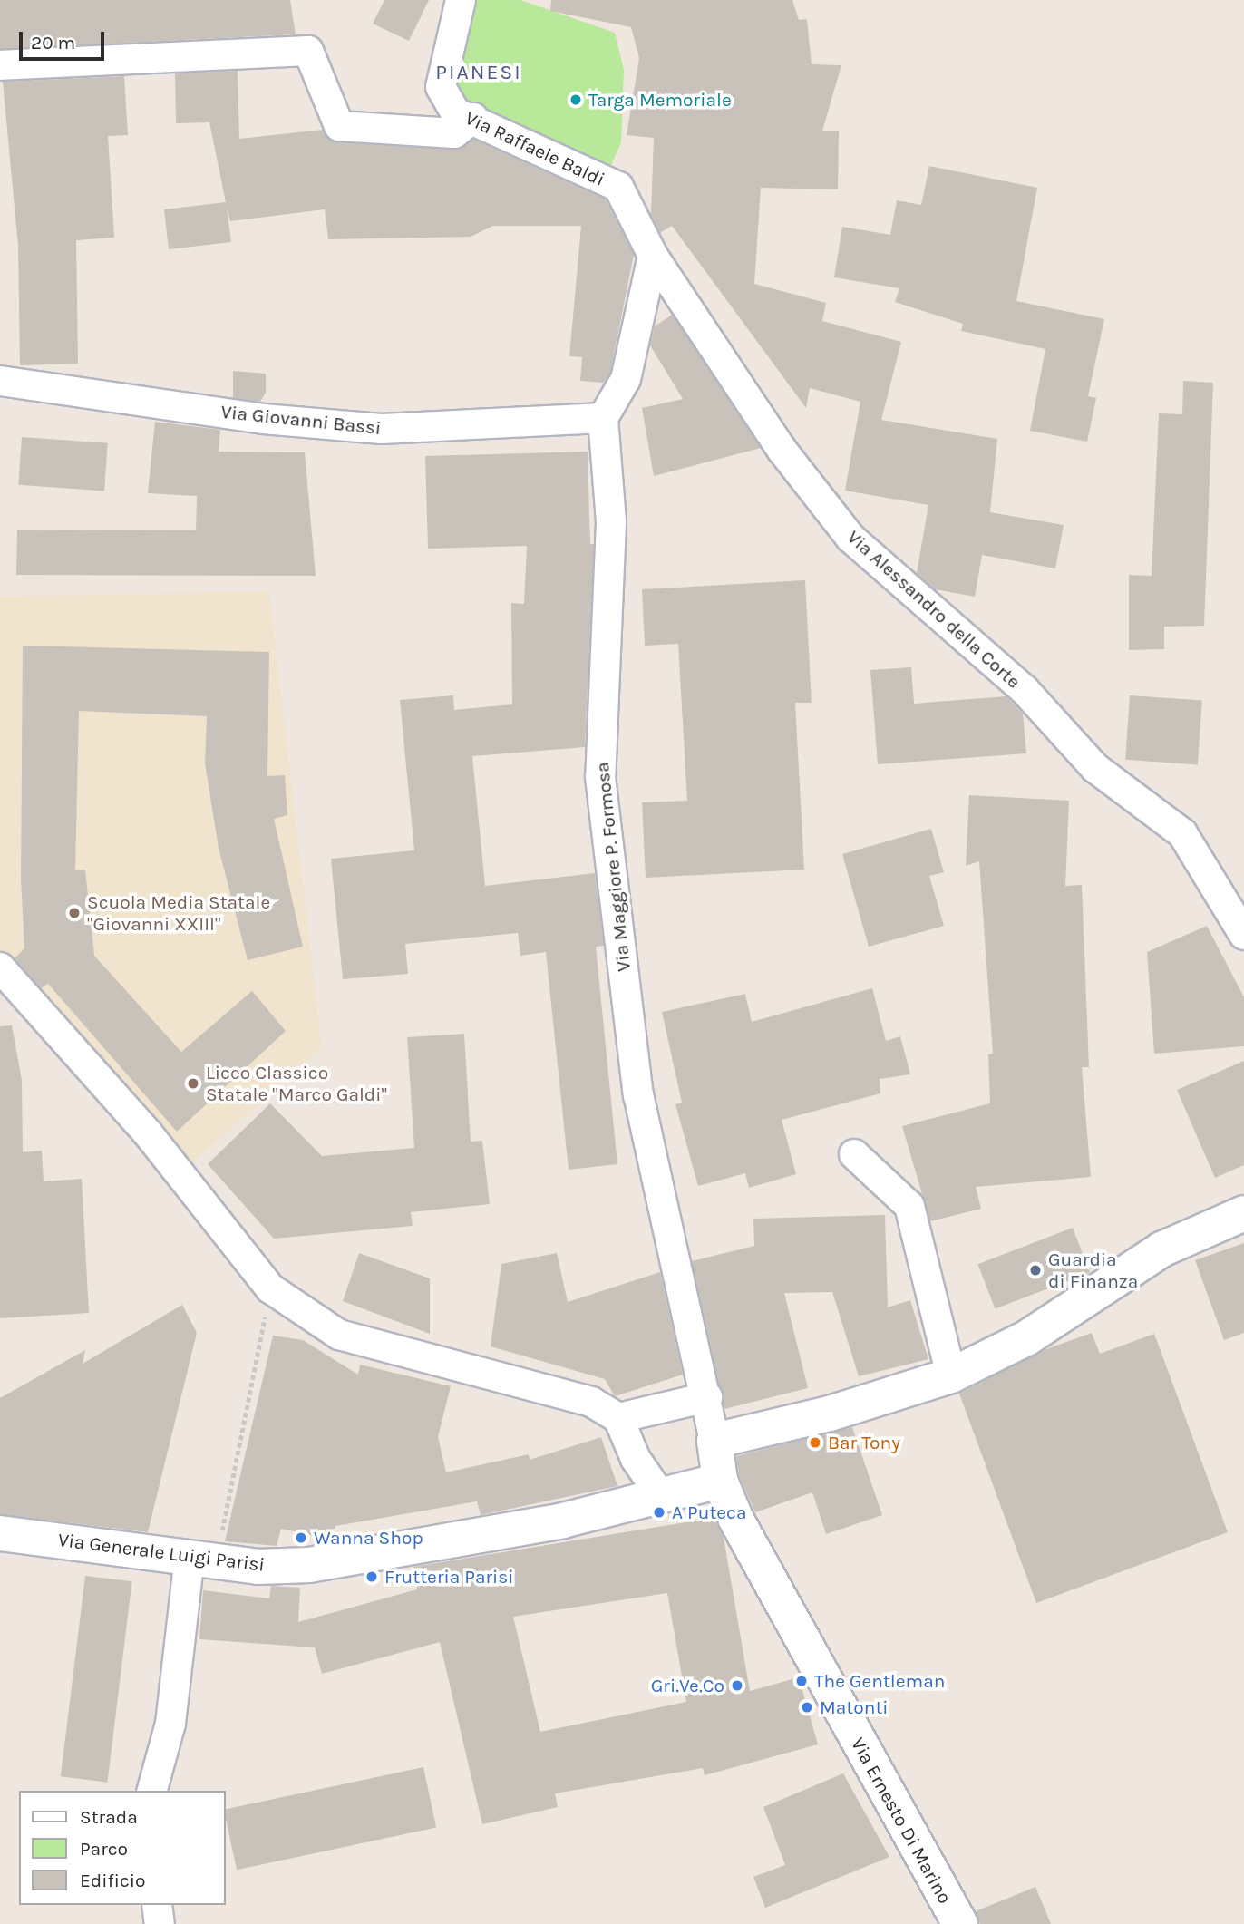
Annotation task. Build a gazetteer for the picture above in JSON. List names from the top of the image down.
{
  "streets": {
    "street": [
      "Via Raffaele Baldi",
      "Via Giovanni Bassi",
      "Via Alessandro della Corte",
      "Via Maggiore P. Formosa",
      "Via Generale Luigi Parisi",
      "Via Ernesto Di Marino"
    ]
  },
  "crossings": [
    ["Via Raffaele Baldi", "Via Alessandro della Corte"],
    ["Via Giovanni Bassi", "Via Maggiore P. Formosa"],
    ["Via Generale Luigi Parisi", "Via Ernesto Di Marino"]
  ],
  "districts": ["PIANESI"],
  "places": [
    "Targa Memoriale",
    "Scuola Media Statale \"Giovanni XXIII\"",
    "Liceo Classico Statale \"Marco Galdi\"",
    "Guardia di Finanza",
    "Bar Tony",
    "A Puteca",
    "Wanna Shop",
    "Frutteria Parisi",
    "The Gentleman",
    "Gri.Ve.Co",
    "Matonti"
  ],
  "legend": ["Strada", "Parco", "Edificio"],
  "scale_bar": "20 m"
}
